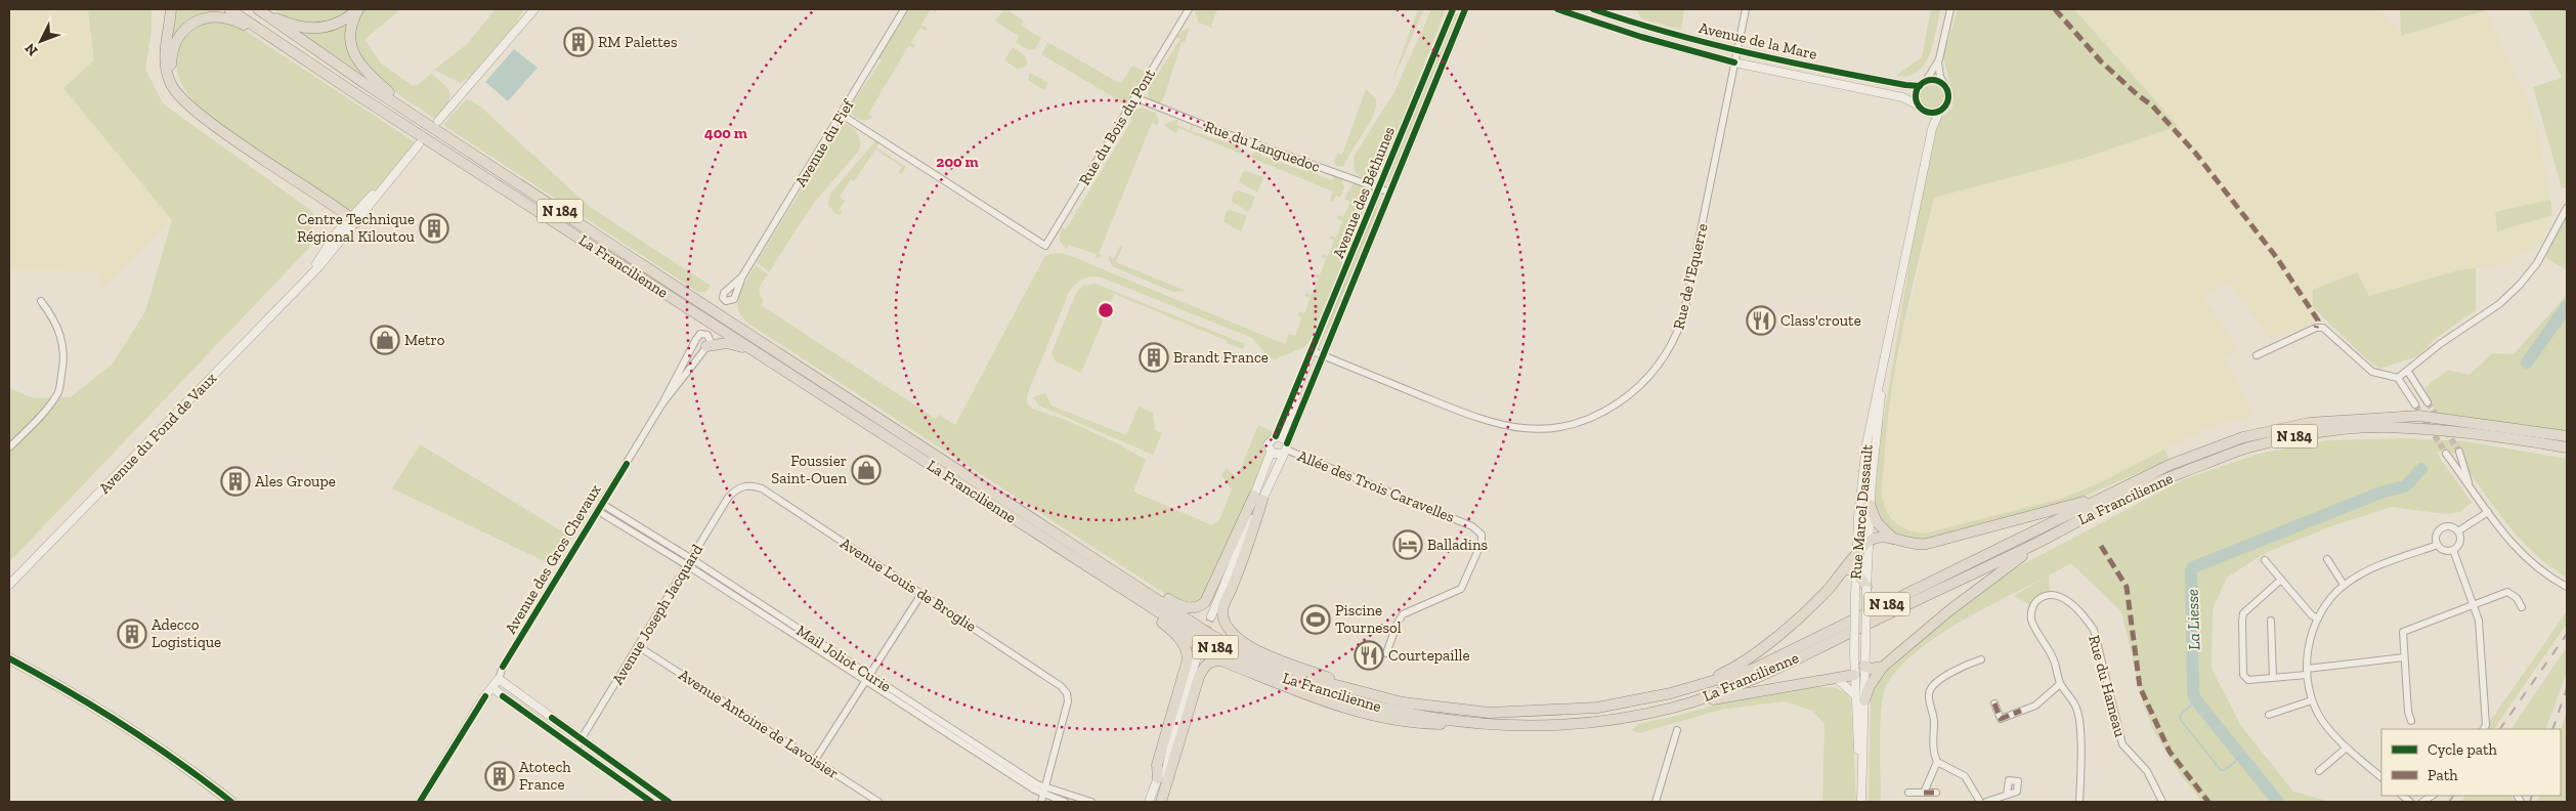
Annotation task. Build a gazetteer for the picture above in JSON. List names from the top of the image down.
{
  "streets": {
    "highway": ["N 184", "La Francilienne"],
    "street": [
      "Avenue de la Mare",
      "Rue du Bois du Pont",
      "Avenue du Fief",
      "Rue du Languedoc",
      "Avenue des Béthunes",
      "Rue de l'Equerre",
      "Avenue du Fond de Vaux",
      "Allée des Trois Caravelles",
      "Rue Marcel Dassault",
      "Avenue des Gros Chevaux",
      "Avenue Louis de Broglie",
      "Avenue Joseph Jacquard",
      "Mail Joliot Curie",
      "Rue du Hameau",
      "Avenue Antoine de Lavoisier"
    ]
  },
  "crossings": [
    ["Avenue de la Mare", "Rue de l'Equerre"],
    ["Avenue de la Mare", "Rue Marcel Dassault"],
    ["Rue du Bois du Pont", "Avenue du Fief"],
    ["Rue du Bois du Pont", "Rue du Languedoc"],
    ["Rue du Languedoc", "Avenue des Béthunes"],
    ["Avenue des Béthunes", "Rue de l'Equerre"],
    ["Avenue des Béthunes", "Allée des Trois Caravelles"],
    ["Avenue des Gros Chevaux", "Mail Joliot Curie"],
    ["Avenue Louis de Broglie", "Avenue Joseph Jacquard"],
    ["Avenue Louis de Broglie", "Mail Joliot Curie"],
    ["Avenue Joseph Jacquard", "Mail Joliot Curie"],
    ["Avenue Joseph Jacquard", "Avenue Antoine de Lavoisier"]
  ],
  "water": ["La Liesse"],
  "places": {
    "building": [
      "RM Palettes",
      "Centre Technique Régional Kiloutou",
      "Brandt France",
      "Ales Groupe",
      "Adecco Logistique",
      "Atotech France"
    ],
    "restaurant": ["Class'croute", "Courtepaille"],
    "shop": ["Metro", "Foussier Saint-Ouen"],
    "hotel": ["Balladins"],
    "sports": ["Piscine Tournesol"]
  },
  "legend": ["Cycle path", "Path"],
  "north": "bottom left",
  "rings": ["400 m", "200 m"]
}
